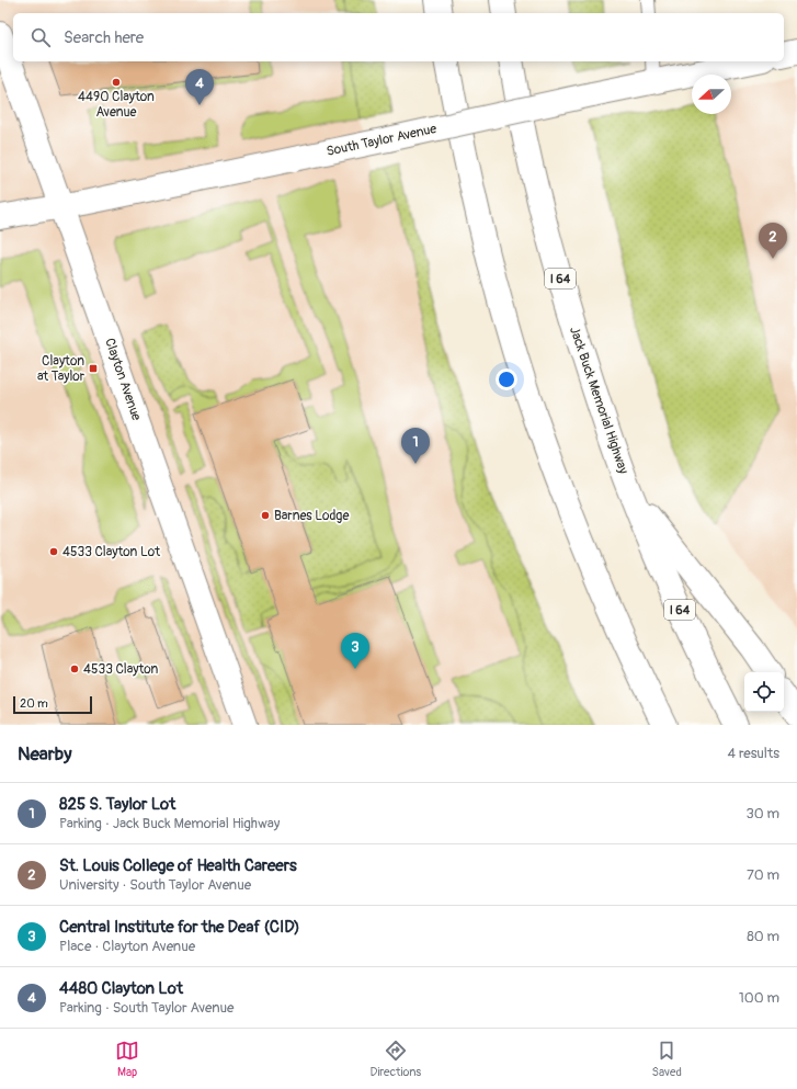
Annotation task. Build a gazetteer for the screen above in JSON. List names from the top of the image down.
{
  "streets": {
    "main road": [
      "South Taylor Avenue",
      "I 64",
      "Clayton Avenue",
      "Jack Buck Memorial Highway"
    ]
  },
  "crossings": [
    ["South Taylor Avenue", "Clayton Avenue"]
  ],
  "places": {
    "other": [
      "4490 Clayton Avenue",
      "Barnes Lodge",
      "4533 Clayton Lot",
      "4533 Clayton"
    ],
    "transit": ["Clayton at Taylor"]
  },
  "scale_bar": "20 m",
  "north": "left",
  "page": {
    "search": "Search here",
    "pins": [
      "4",
      "2",
      "1",
      "3"
    ],
    "scale": "20 m",
    "heading": ["Nearby", "4 results"],
    "list": [
      {
        "mark": "1",
        "name": "825 S. Taylor Lot",
        "note": "Parking · Jack Buck Memorial Highway",
        "value": "30 m"
      },
      {
        "mark": "2",
        "name": "St. Louis College of Health Careers",
        "note": "University · South Taylor Avenue",
        "value": "70 m"
      },
      {
        "mark": "3",
        "name": "Central Institute for the Deaf (CID)",
        "note": "Place · Clayton Avenue",
        "value": "80 m"
      },
      {
        "mark": "4",
        "name": "4480 Clayton Lot",
        "note": "Parking · South Taylor Avenue",
        "value": "100 m"
      }
    ],
    "nav": ["Map", "Directions", "Saved"]
  }
}
